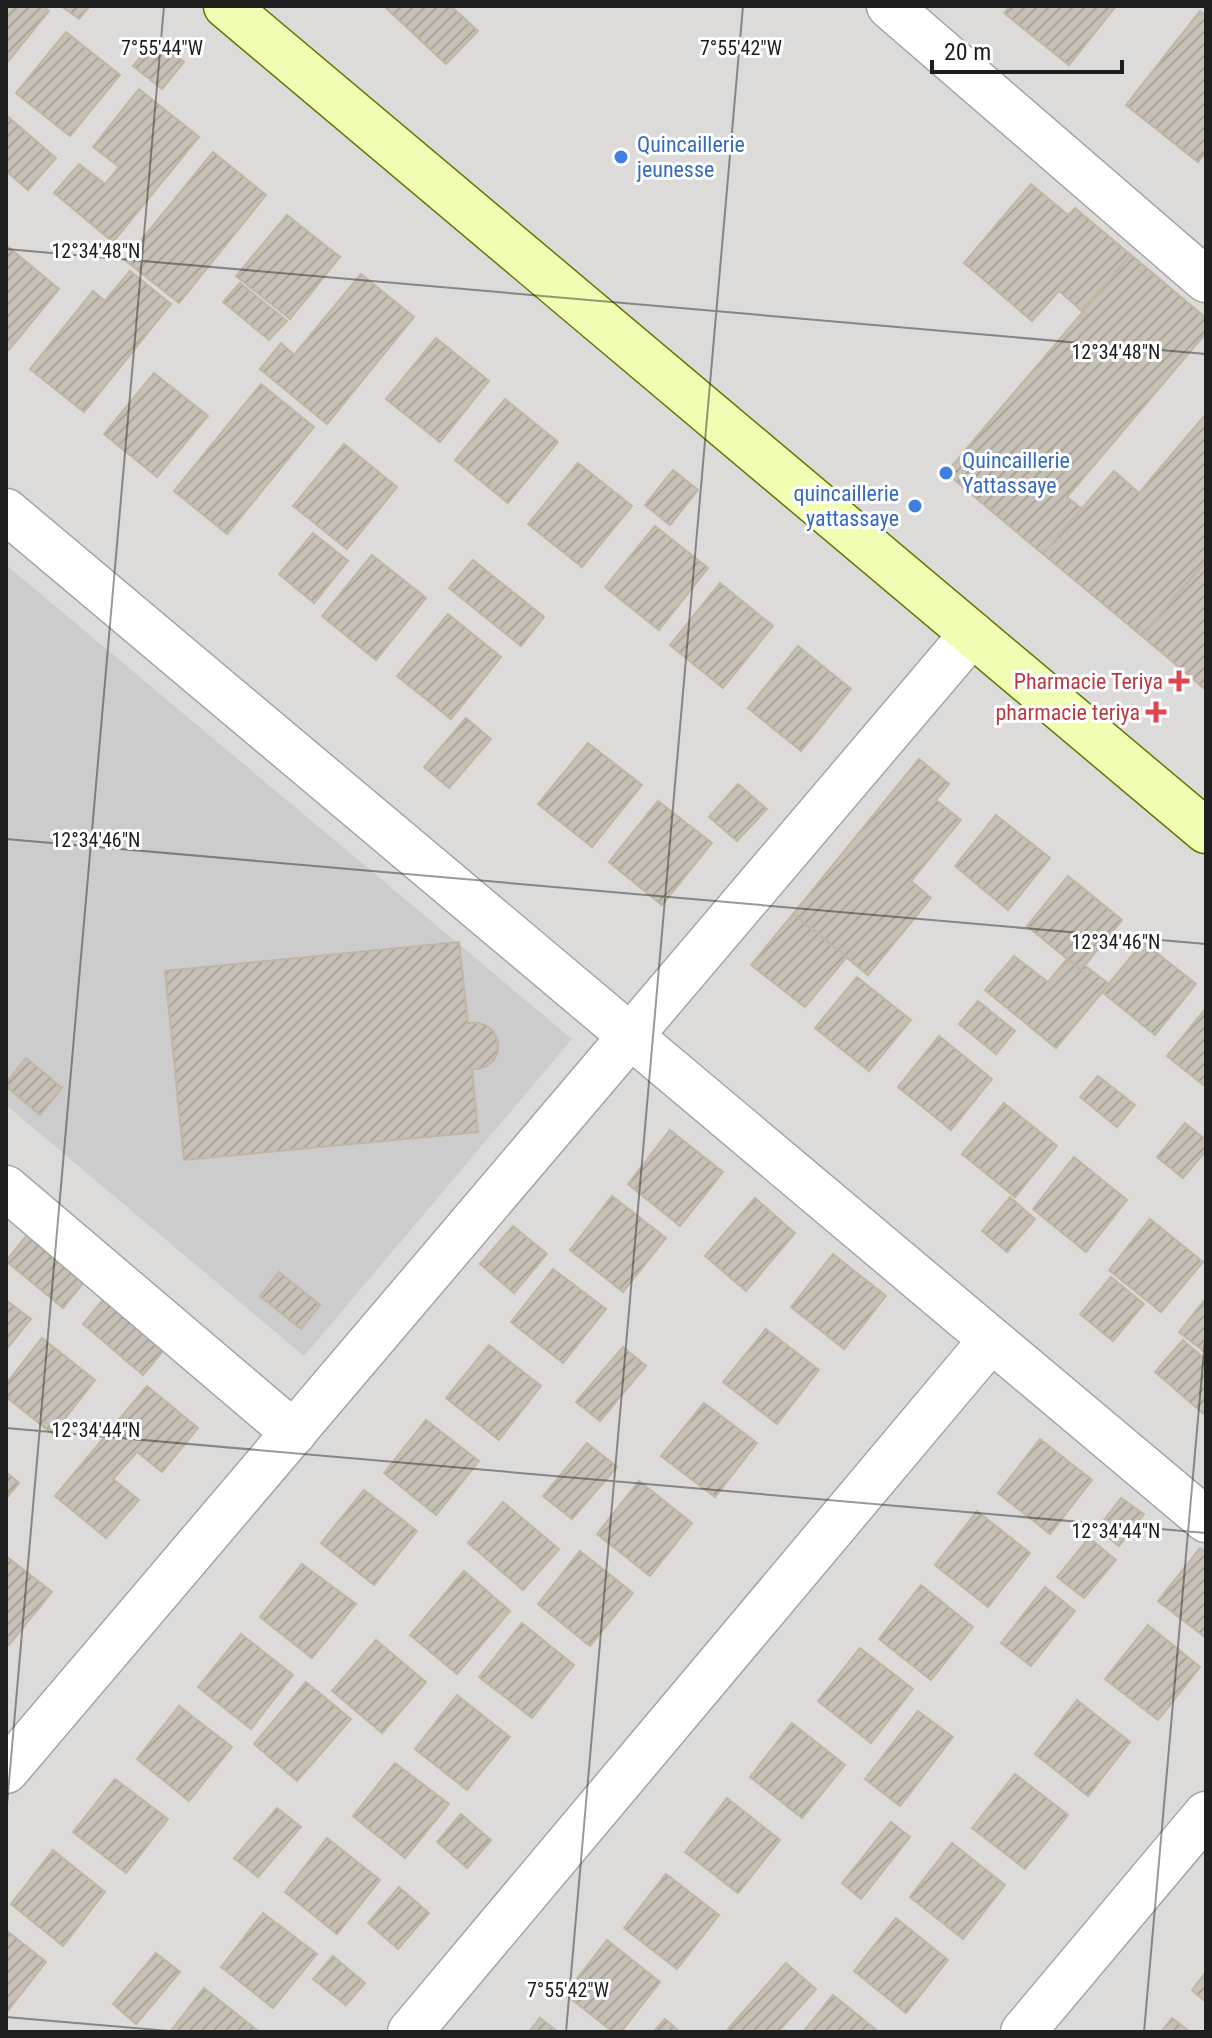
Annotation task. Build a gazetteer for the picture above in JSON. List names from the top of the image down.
{
  "places": {
    "other": ["Quincaillerie jeunesse", "Quincaillerie Yattassaye", "quincaillerie yattassaye"],
    "health": ["Pharmacie Teriya", "pharmacie teriya"]
  },
  "scale_bar": "20 m",
  "coordinates": [
    "7°55'44\"W",
    "7°55'42\"W",
    "12°34'48\"N",
    "12°34'46\"N",
    "12°34'44\"N"
  ]
}
